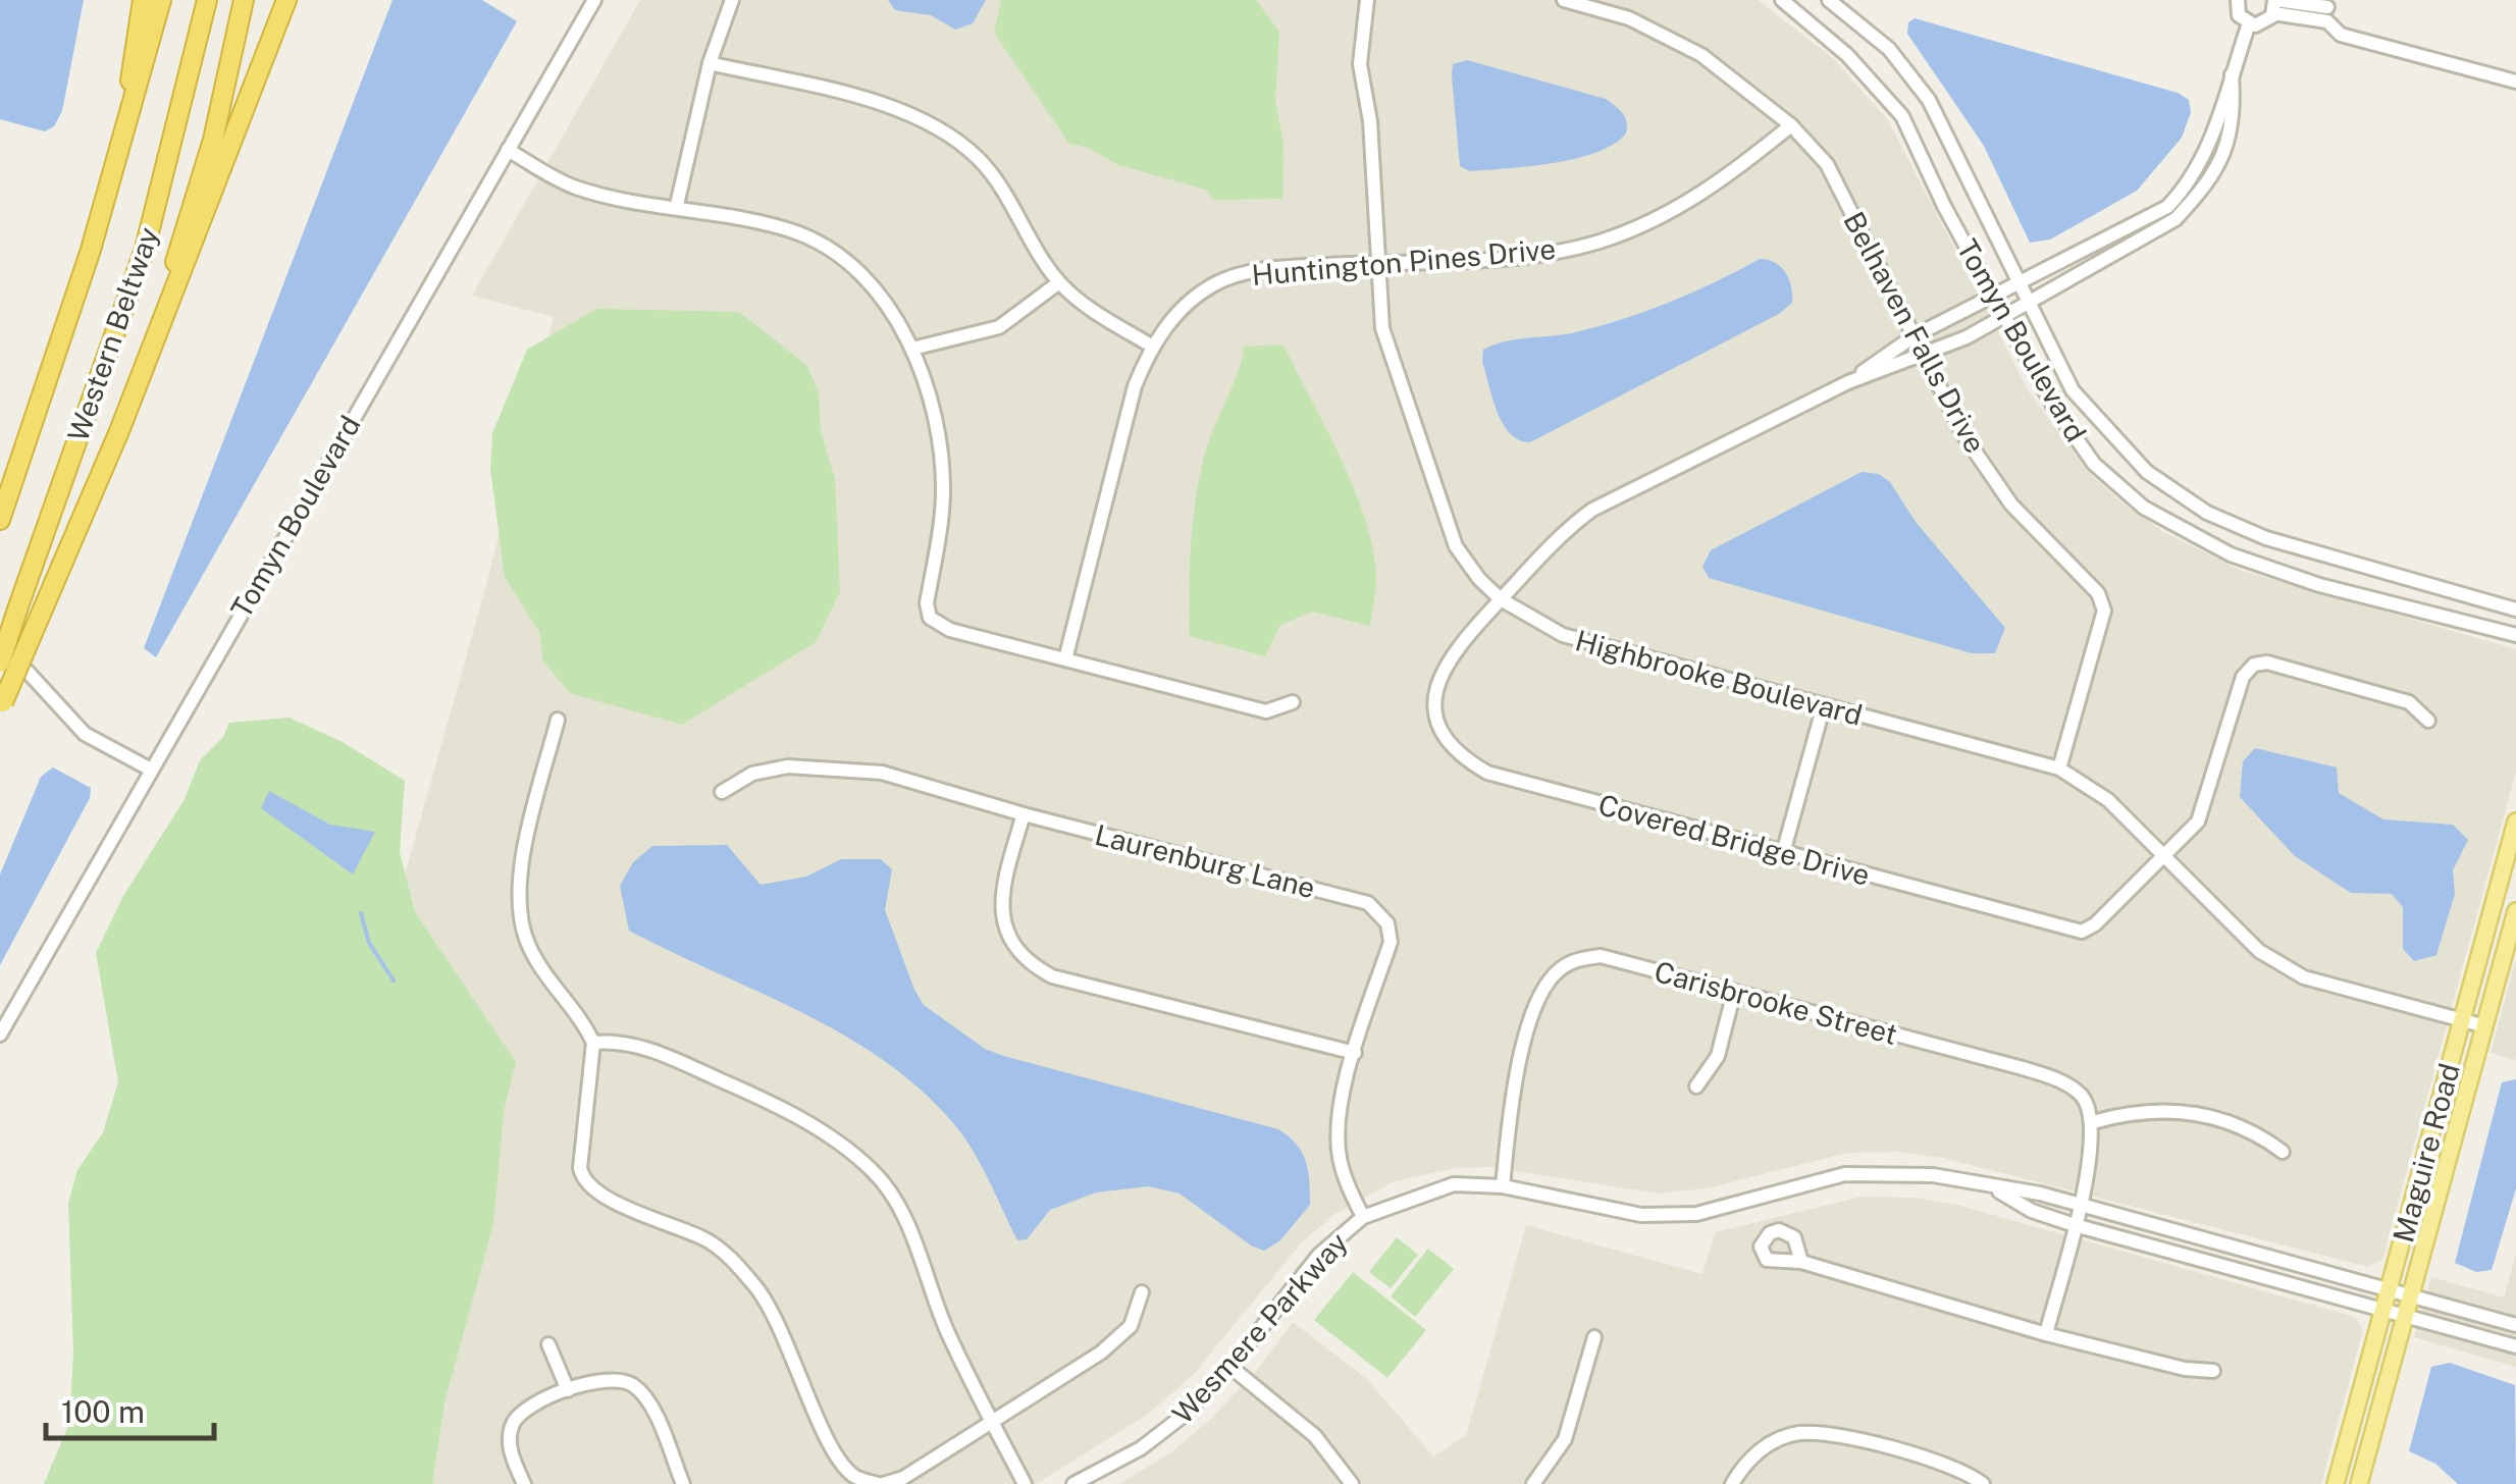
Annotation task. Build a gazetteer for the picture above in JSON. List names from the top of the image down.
{
  "streets": {
    "highway": ["Western Beltway"],
    "main road": ["Maguire Road"],
    "street": [
      "Huntington Pines Drive",
      "Belhaven Falls Drive",
      "Tomyn Boulevard",
      "Highbrooke Boulevard",
      "Covered Bridge Drive",
      "Laurenburg Lane",
      "Carisbrooke Street",
      "Wesmere Parkway"
    ]
  },
  "crossings": [
    ["Huntington Pines Drive", "Belhaven Falls Drive"],
    ["Huntington Pines Drive", "Highbrooke Boulevard"],
    ["Belhaven Falls Drive", "Highbrooke Boulevard"],
    ["Highbrooke Boulevard", "Covered Bridge Drive"],
    ["Highbrooke Boulevard", "Maguire Road"],
    ["Laurenburg Lane", "Wesmere Parkway"],
    ["Carisbrooke Street", "Wesmere Parkway"],
    ["Maguire Road", "Wesmere Parkway"]
  ],
  "scale_bar": "100 m"
}
